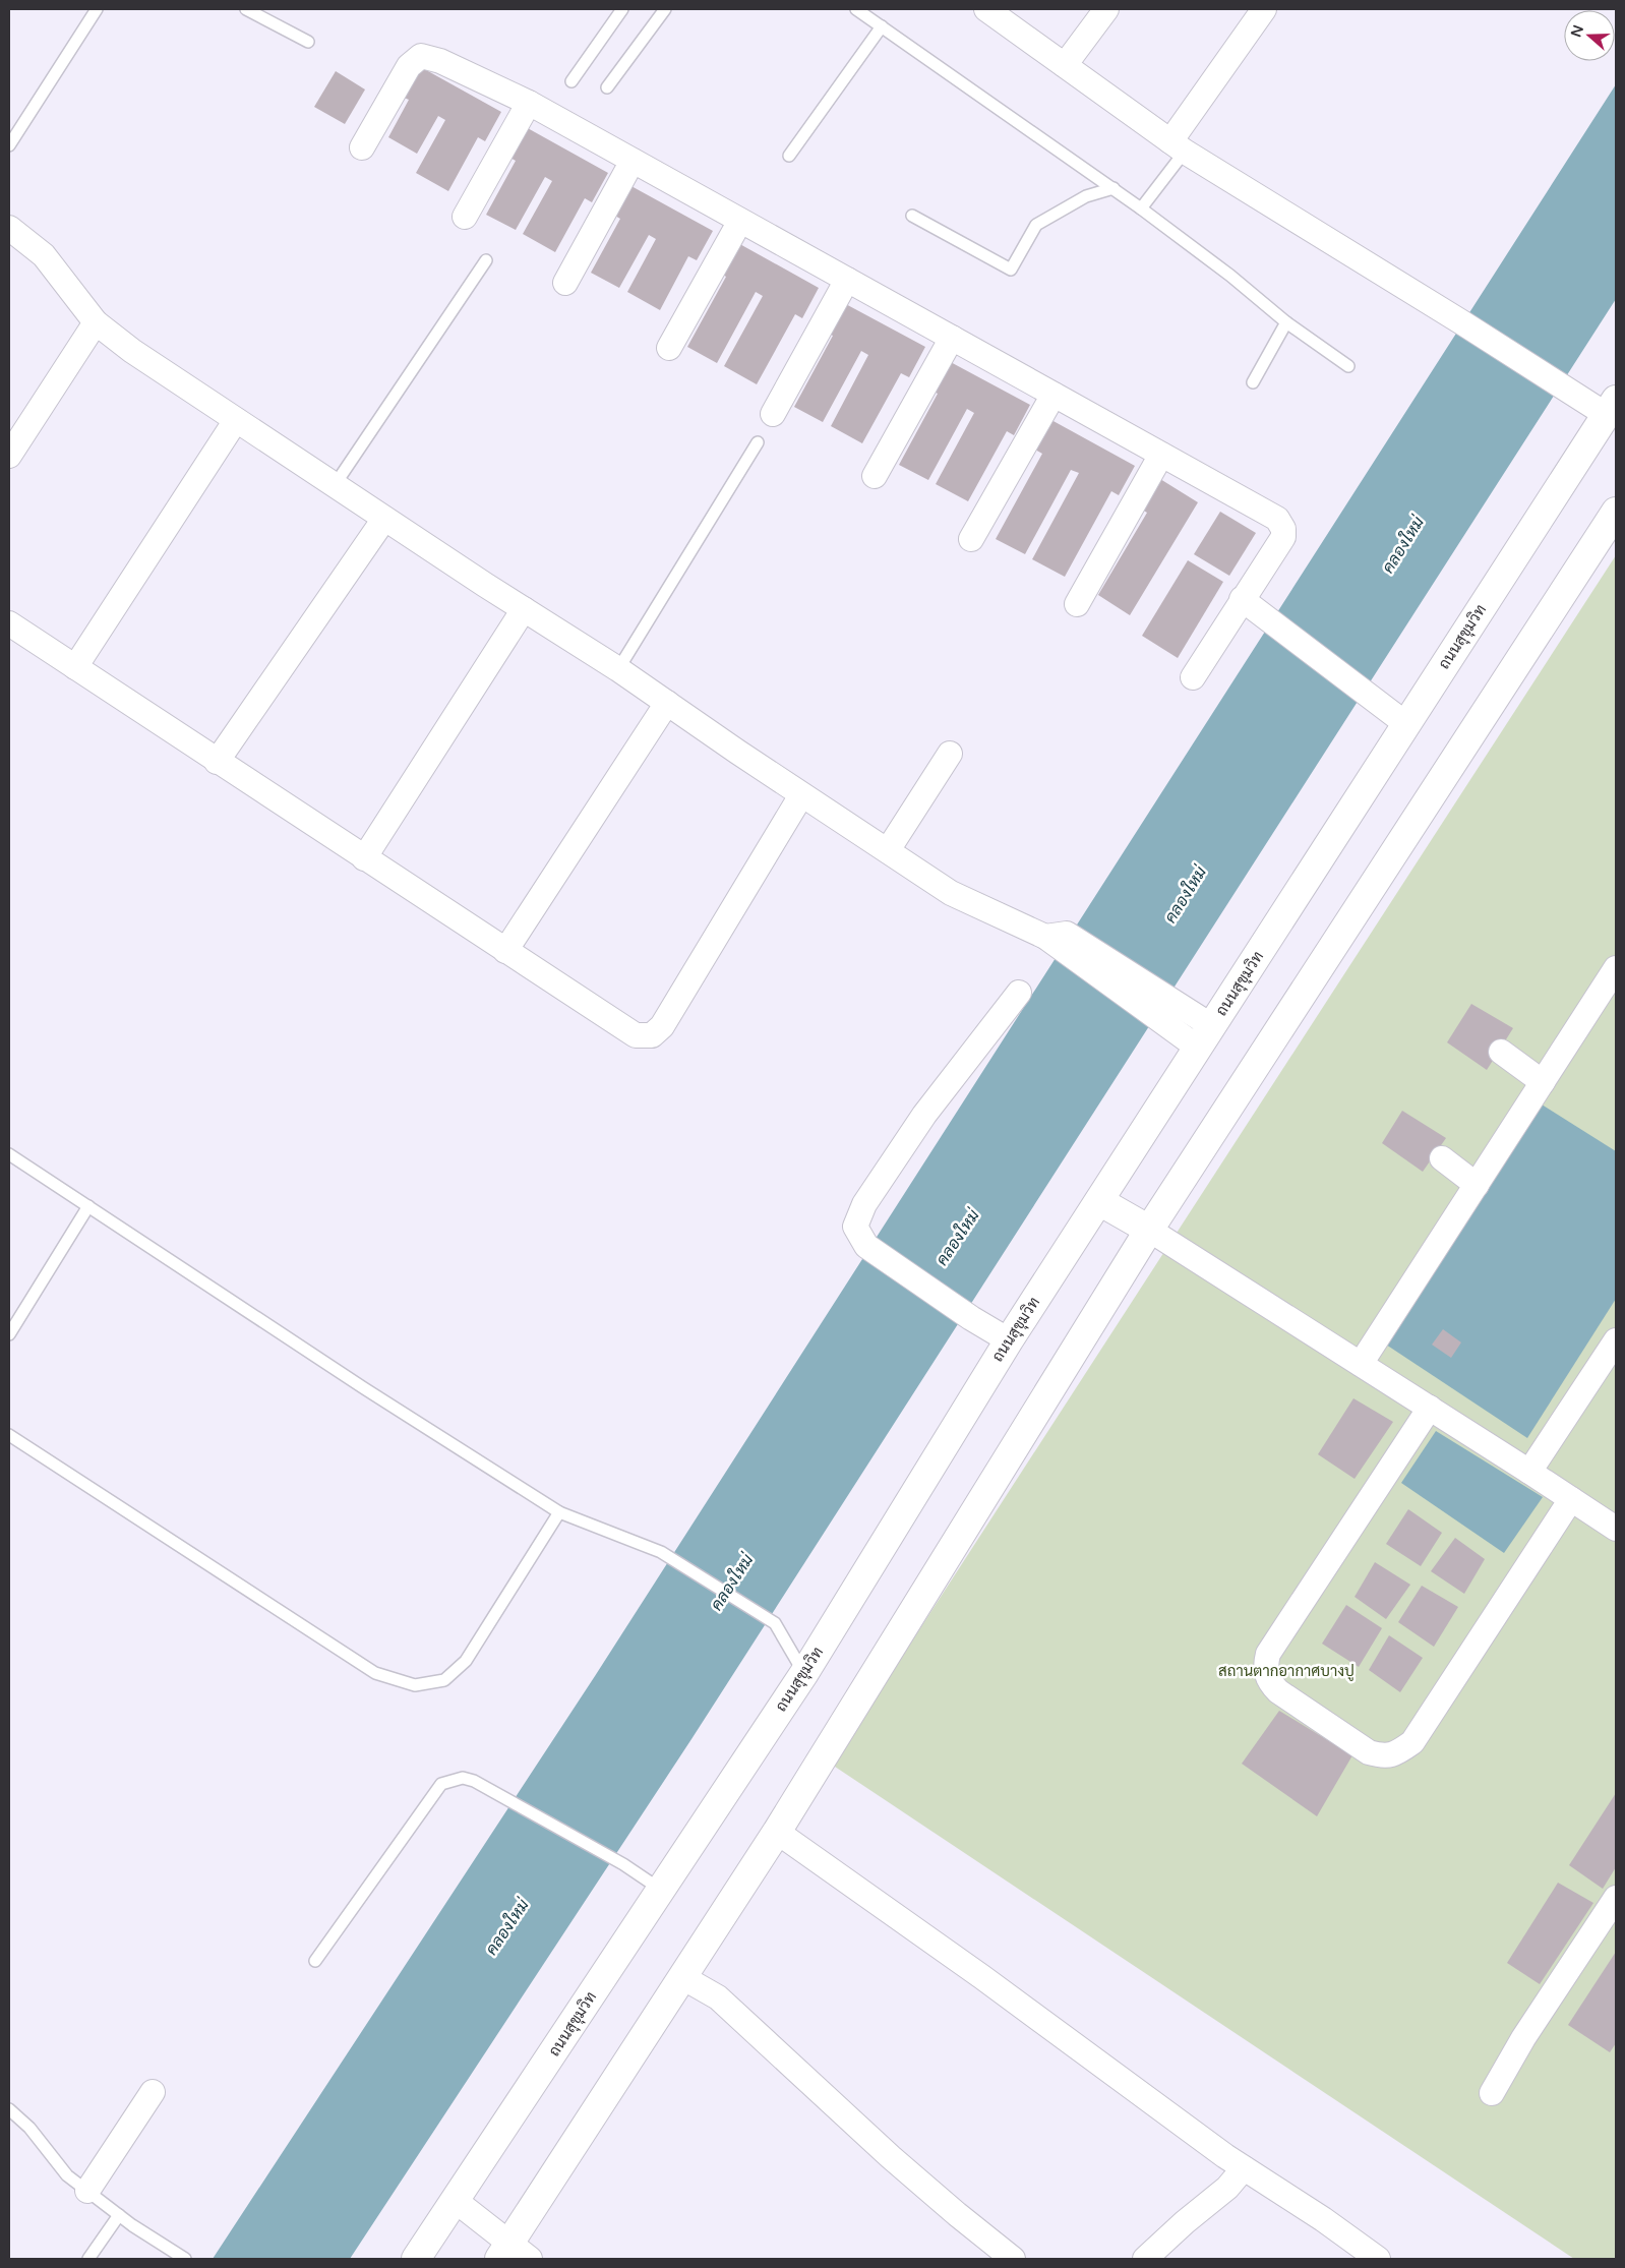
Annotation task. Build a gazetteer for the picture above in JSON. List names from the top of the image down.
{
  "streets": {
    "highway": ["ถนนสุขุมวิท"]
  },
  "water": ["คลองใหม่"],
  "parks": ["สถานตากอากาศบางปู"],
  "north": "left"
}
